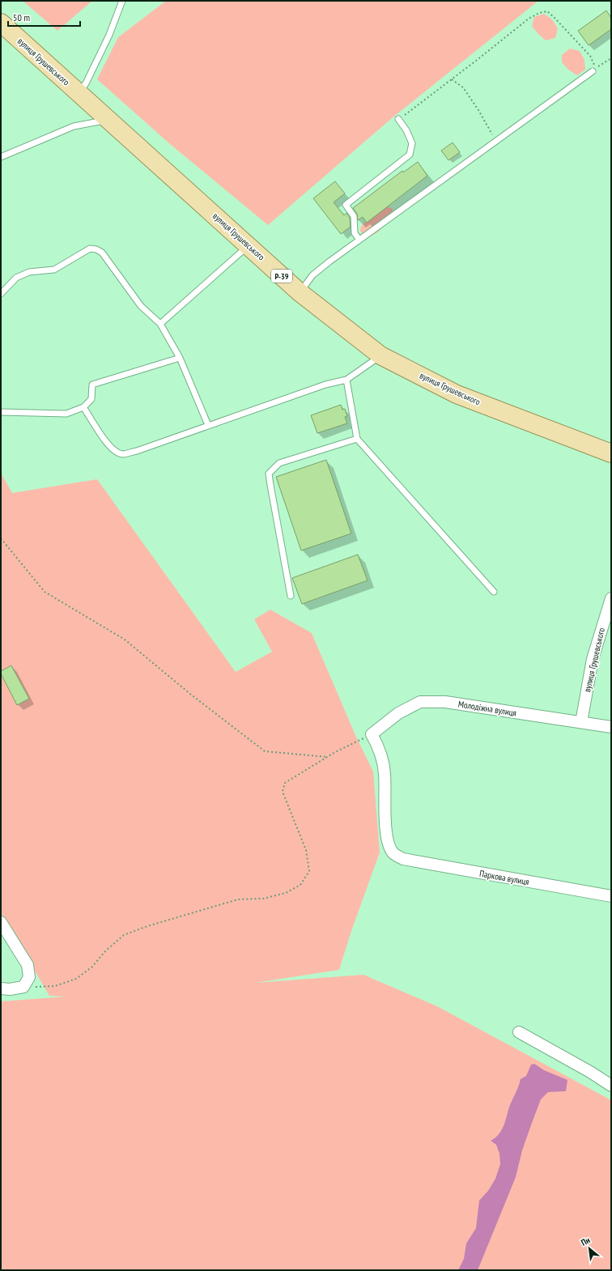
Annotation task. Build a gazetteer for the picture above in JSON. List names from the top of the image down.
{
  "streets": {
    "main road": ["вулиця Грушевського", "Р-39"],
    "street": ["Молодіжна вулиця", "Паркова вулиця"]
  },
  "crossings": [
    ["вулиця Грушевського", "Молодіжна вулиця"],
    ["Молодіжна вулиця", "Паркова вулиця"]
  ],
  "scale_bar": "50 m",
  "north": "top left"
}
